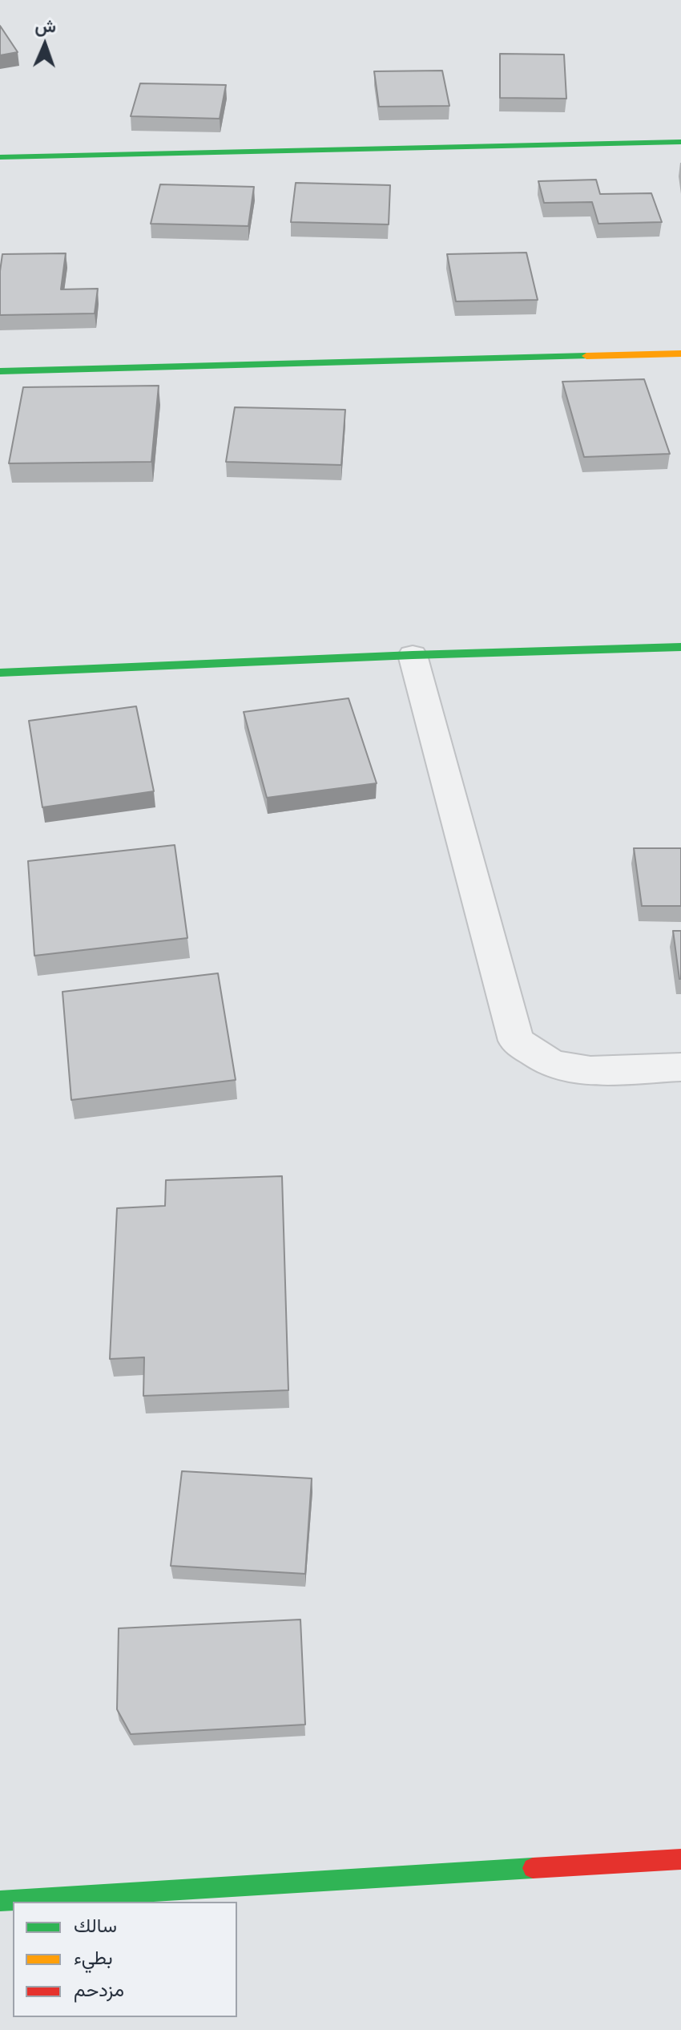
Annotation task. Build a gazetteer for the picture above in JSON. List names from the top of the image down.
{
  "legend": ["سالك", "بطيء", "مزدحم"],
  "north": "top"
}
